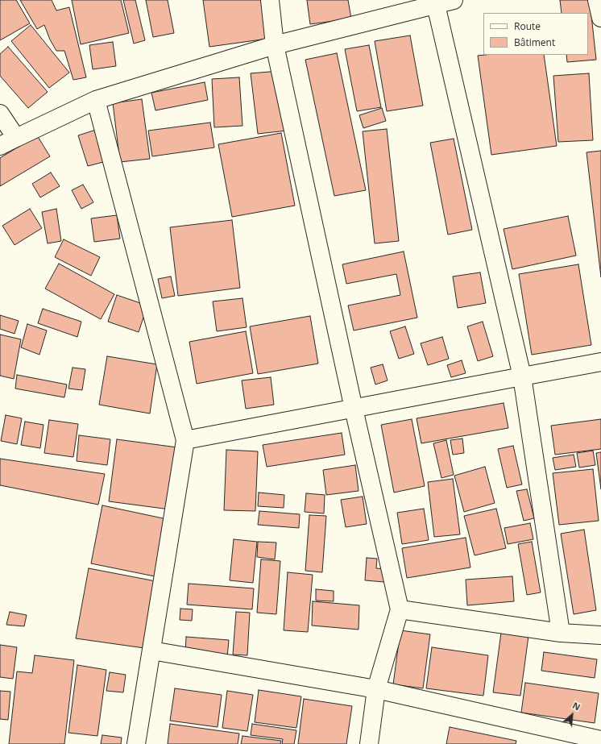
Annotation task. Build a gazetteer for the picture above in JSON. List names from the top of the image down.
{
  "legend": ["Route", "Bâtiment"],
  "north": "top right"
}
